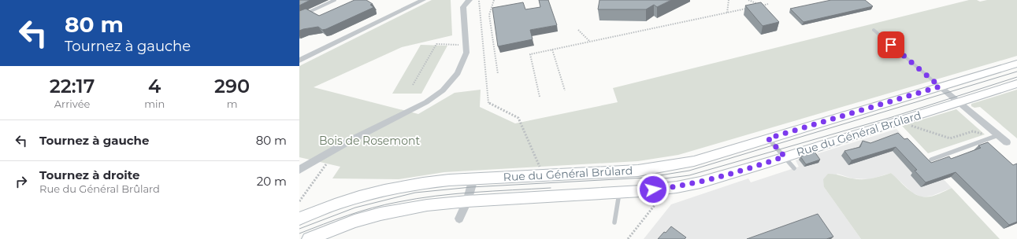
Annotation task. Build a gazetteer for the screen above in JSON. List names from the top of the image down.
{
  "streets": {
    "main road": ["Rue du Général Brûlard"]
  },
  "parks": ["Bois de Rosemont"],
  "page": {
    "turn": ["80 m", "Tournez à gauche"],
    "eta": [
      "22:17",
      "Arrivée",
      "4",
      "min",
      "290",
      "m"
    ],
    "list": [
      {
        "name": "Tournez à gauche",
        "value": "80 m"
      },
      {
        "name": "Tournez à droite",
        "note": "Rue du Général Brûlard",
        "value": "20 m"
      }
    ]
  }
}
